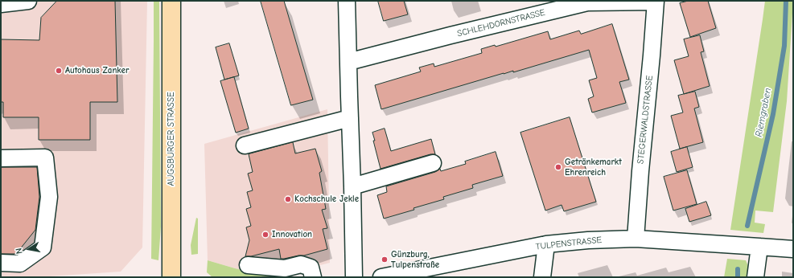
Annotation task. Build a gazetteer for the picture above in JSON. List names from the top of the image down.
{
  "streets": {
    "main road": ["AUGSBURGER STRASSE"],
    "street": ["SCHLEHDORNSTRASSE", "STEGERWALDSTRASSE", "TULPENSTRASSE"]
  },
  "crossings": [
    ["SCHLEHDORNSTRASSE", "STEGERWALDSTRASSE"],
    ["STEGERWALDSTRASSE", "TULPENSTRASSE"]
  ],
  "water": ["Riemgraben"],
  "places": [
    "Autohaus Zanker",
    "Getränkemarkt Ehrenreich",
    "Kochschule Jekle",
    "Innovation",
    "Günzburg, Tulpenstraße"
  ],
  "north": "left"
}
